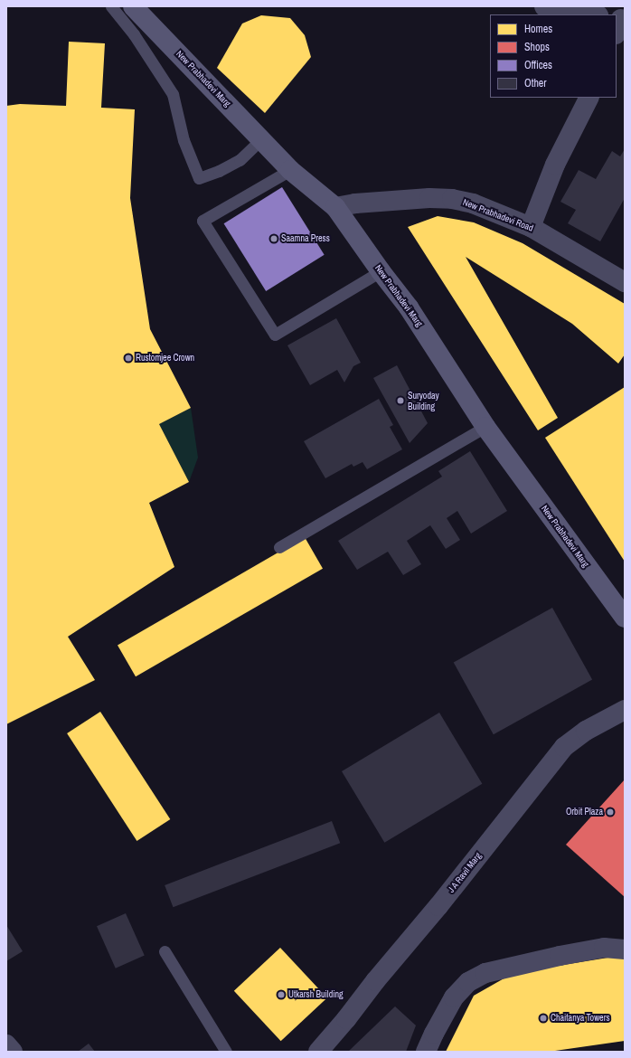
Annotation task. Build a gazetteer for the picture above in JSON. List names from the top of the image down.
{
  "streets": {
    "main road": ["New Prabhadevi Marg"],
    "street": ["New Prabhadevi Road", "J A Ravil Marg"]
  },
  "crossings": [
    ["New Prabhadevi Marg", "New Prabhadevi Road"]
  ],
  "places": [
    "Saamna Press",
    "Rustomjee Crown",
    "Suryoday Building",
    "Orbit Plaza",
    "Utkarsh Building",
    "Chaitanya Towers"
  ],
  "legend": [
    "Homes",
    "Shops",
    "Offices",
    "Other"
  ]
}
